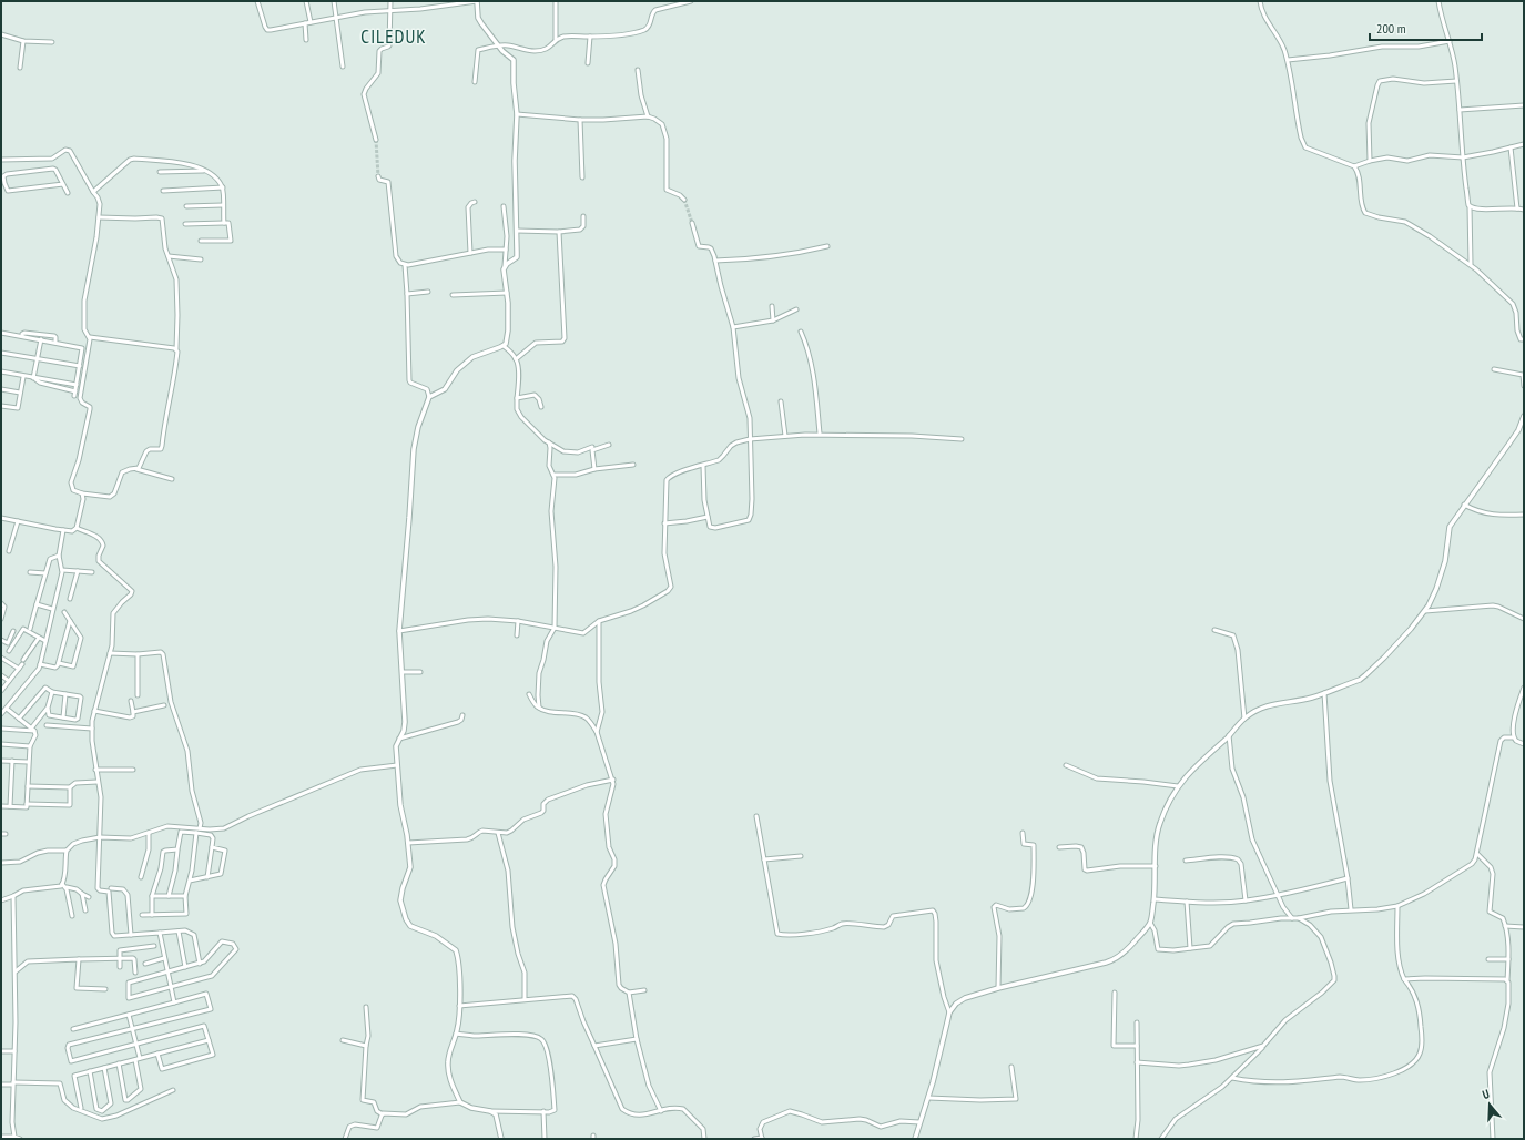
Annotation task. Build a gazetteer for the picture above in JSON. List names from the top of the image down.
{
  "districts": ["CILEDUK"],
  "scale_bar": "200 m",
  "north": "top"
}
